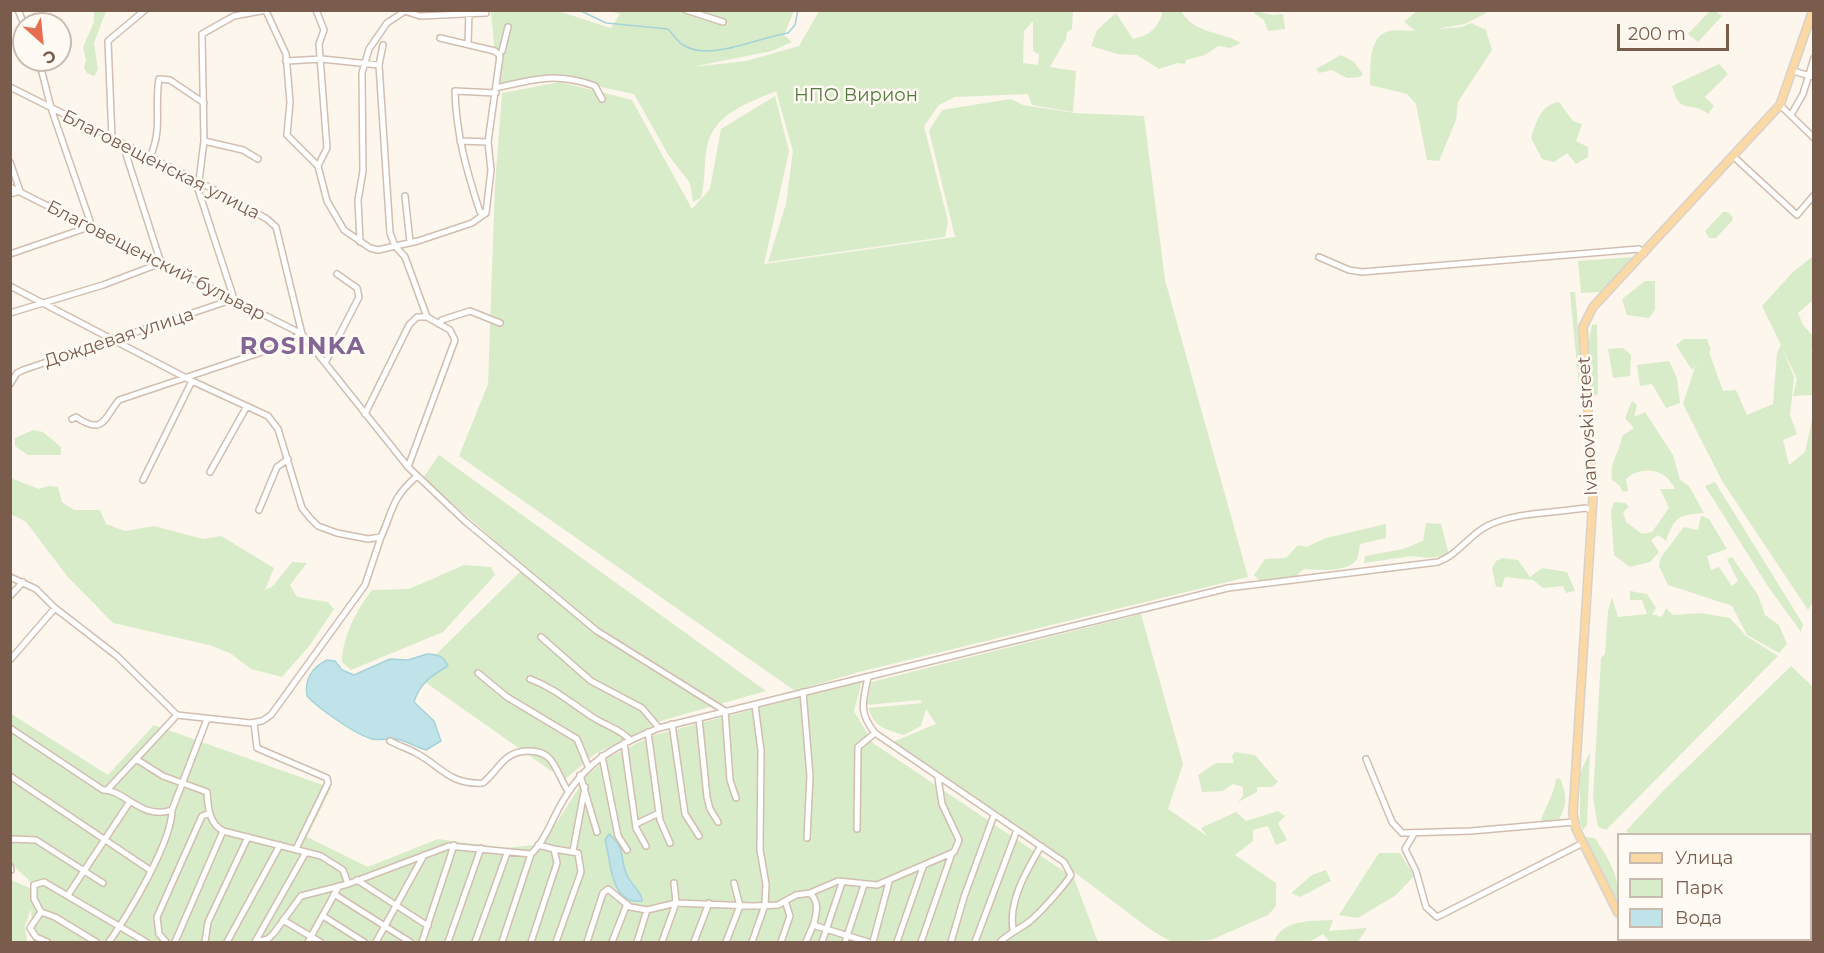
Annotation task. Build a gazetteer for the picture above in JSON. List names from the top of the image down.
{
  "streets": {
    "main road": ["Ivanovski street"],
    "street": ["Благовещенская улица", "Благовещенский бульвар", "Дождевая улица"]
  },
  "crossings": [
    ["Благовещенская улица", "Благовещенский бульвар"],
    ["Благовещенский бульвар", "Дождевая улица"]
  ],
  "districts": ["ROSINKA"],
  "parks": ["НПО Вирион"],
  "legend": ["Улица", "Парк", "Вода"],
  "scale_bar": "200 m",
  "north": "bottom right"
}
